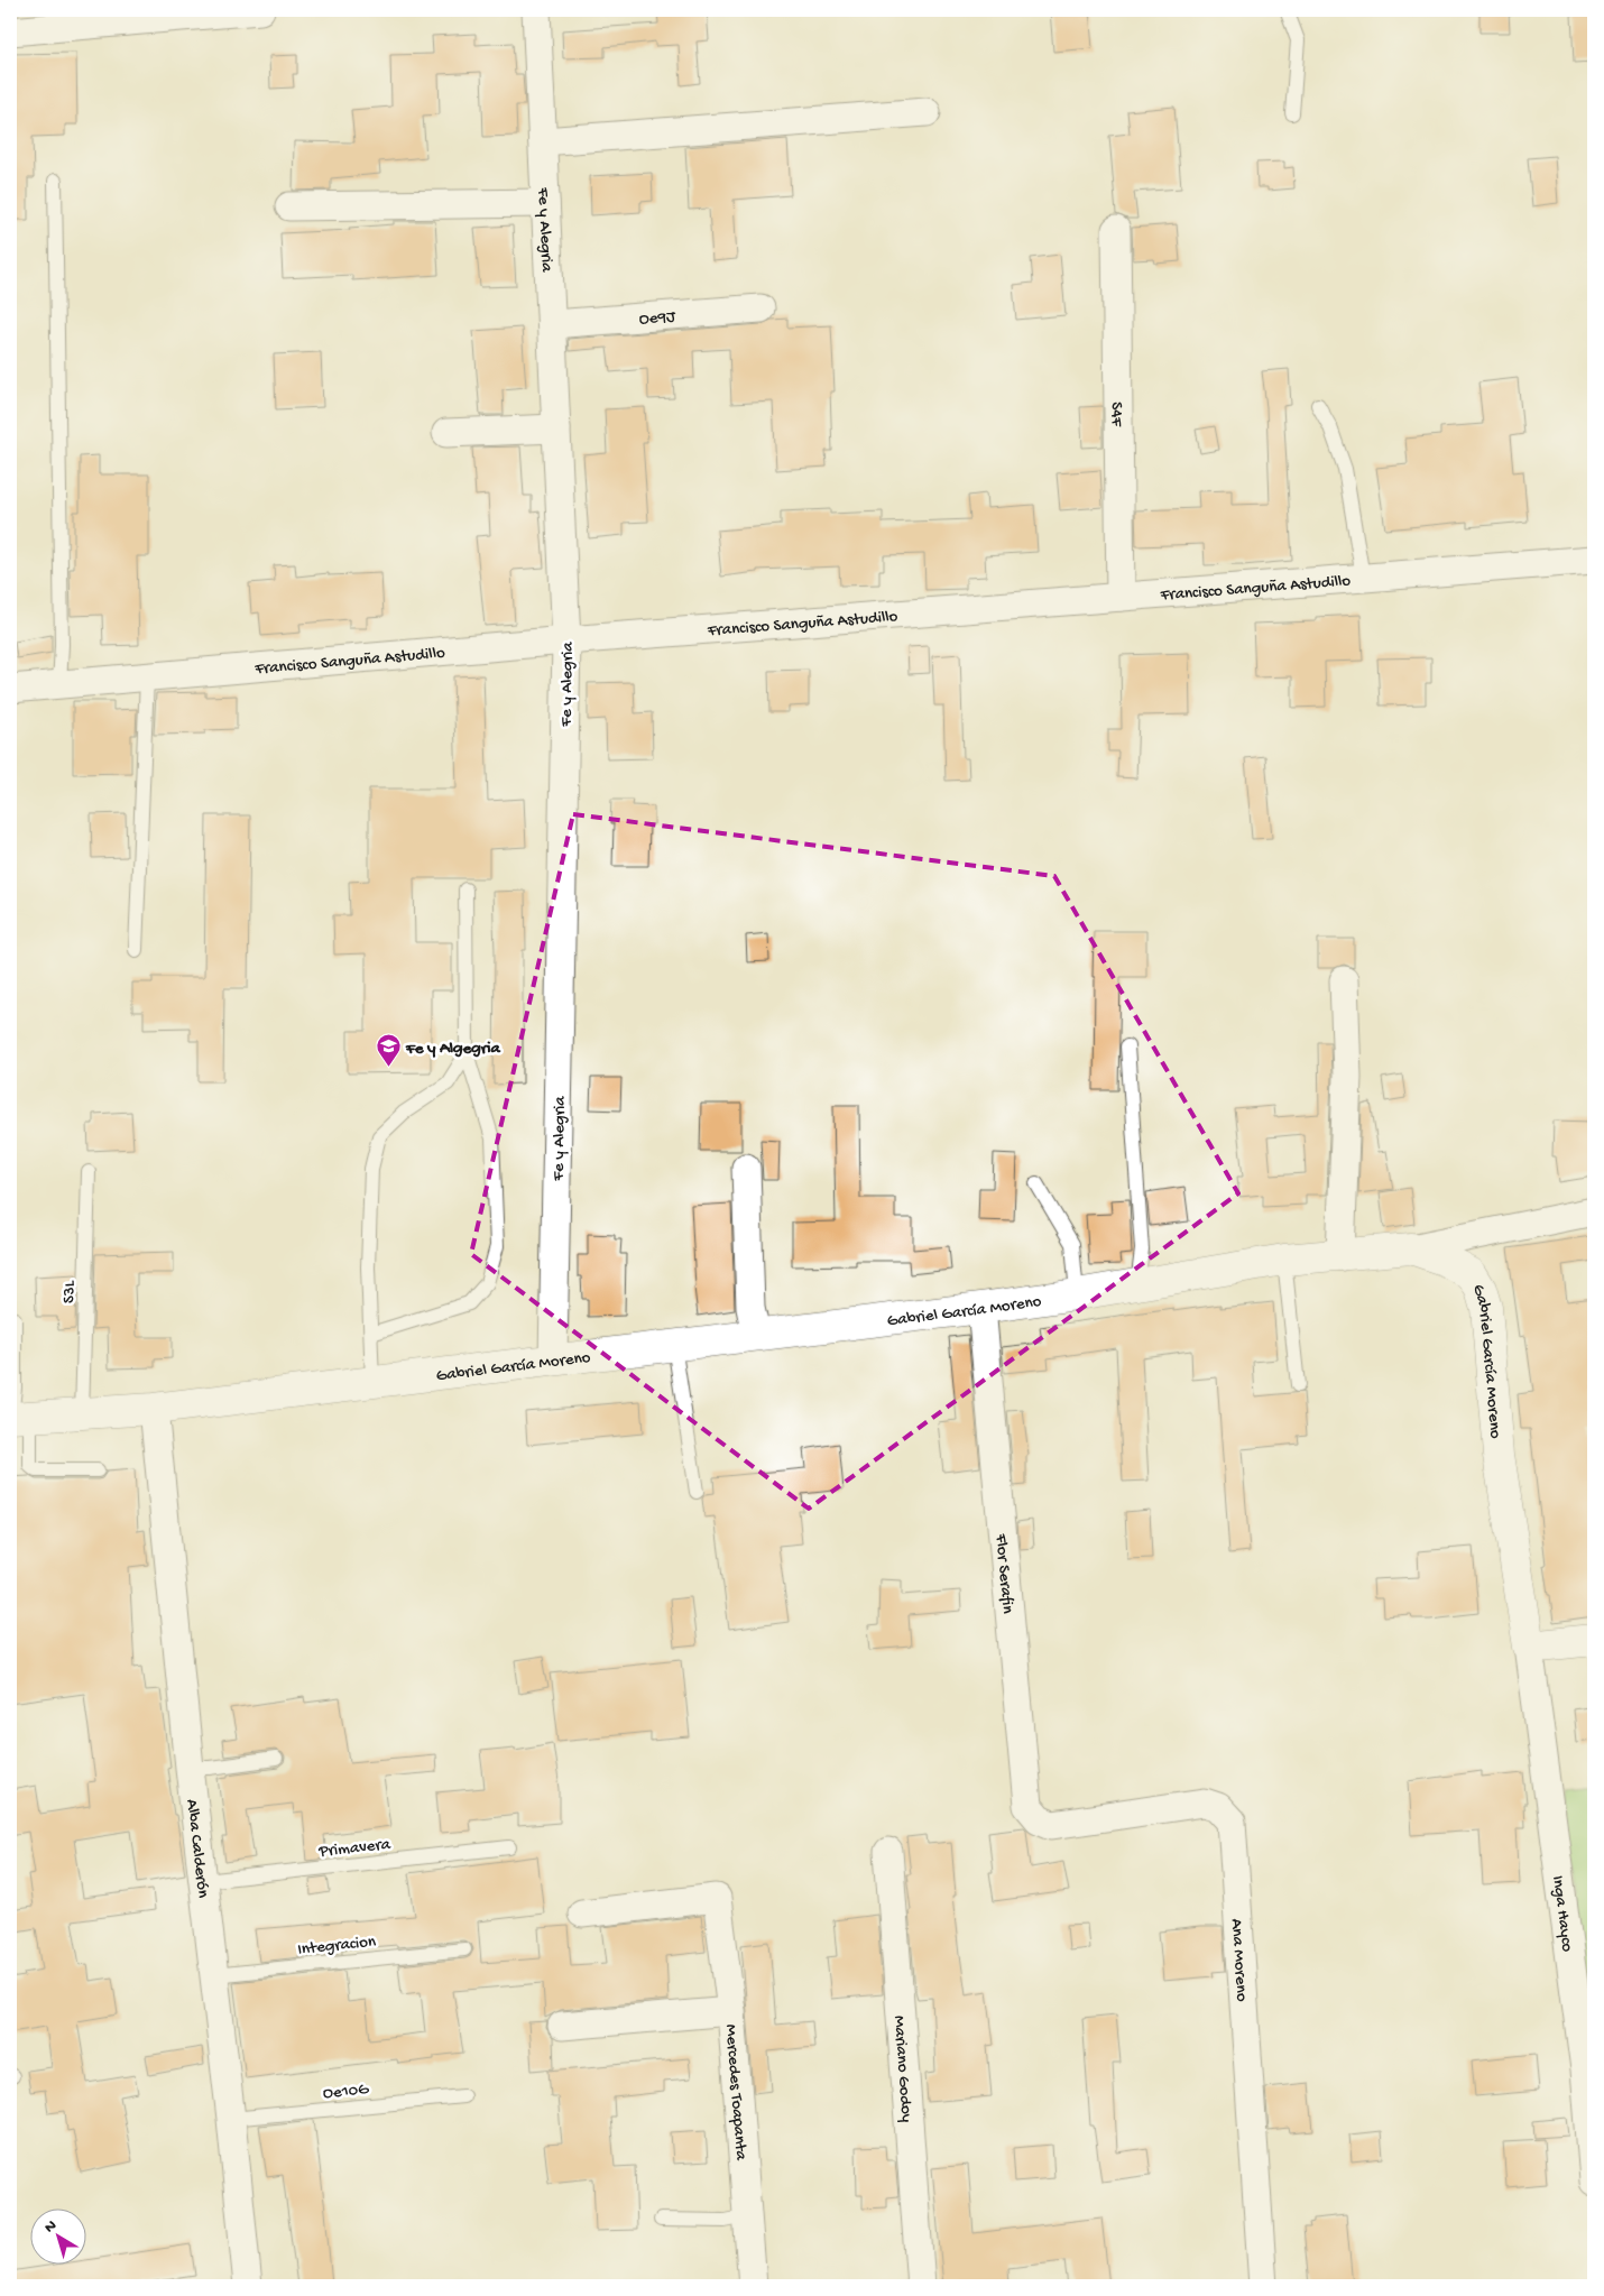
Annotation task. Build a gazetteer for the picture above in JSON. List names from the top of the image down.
{
  "streets": {
    "street": [
      "Fe y Alegria",
      "Oe9J",
      "S4F",
      "Francisco Sanguña Astudillo",
      "Gabriel García Moreno",
      "Flor Serafin",
      "Alba Calderón",
      "Inga Hayco",
      "Ana Moreno",
      "Mariano Godoy",
      "Mercedes Toapanta"
    ],
    "lane": [
      "S3L",
      "Primavera",
      "Integracion",
      "Oe10G"
    ]
  },
  "crossings": [
    ["Fe y Alegria", "Oe9J"],
    ["Fe y Alegria", "Francisco Sanguña Astudillo"],
    ["Fe y Alegria", "Gabriel García Moreno"],
    ["S4F", "Francisco Sanguña Astudillo"],
    ["S3L", "Gabriel García Moreno"],
    ["Gabriel García Moreno", "Flor Serafin"],
    ["Gabriel García Moreno", "Alba Calderón"],
    ["Gabriel García Moreno", "Inga Hayco"],
    ["Flor Serafin", "Ana Moreno"],
    ["Primavera", "Alba Calderón"],
    ["Alba Calderón", "Integracion"],
    ["Alba Calderón", "Oe10G"]
  ],
  "places": {
    "school or university": ["Fe y Algegria"]
  },
  "north": "top left"
}
